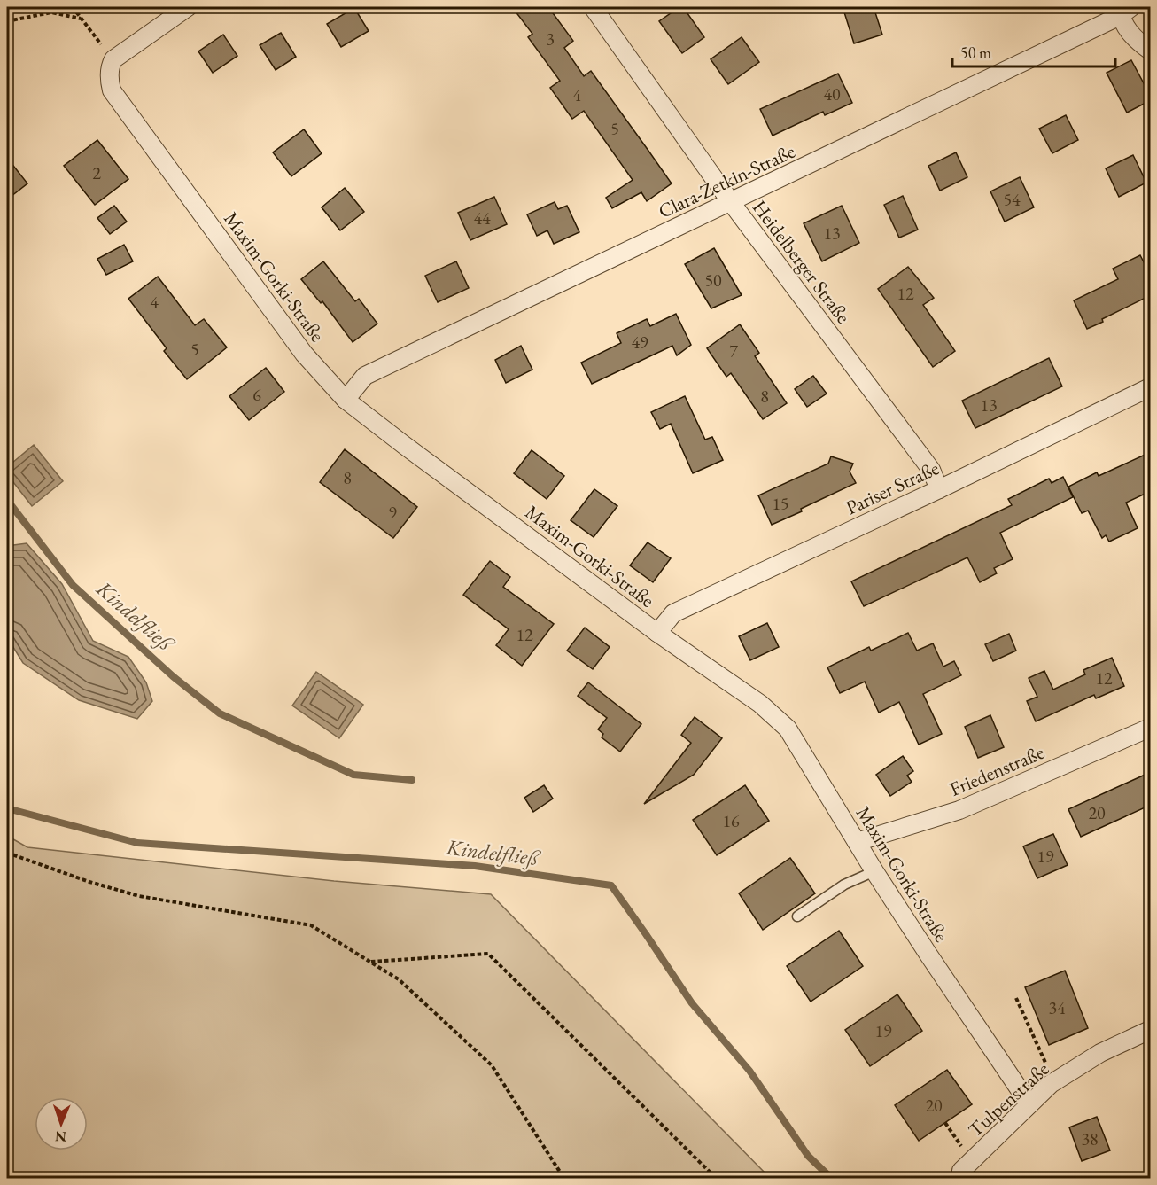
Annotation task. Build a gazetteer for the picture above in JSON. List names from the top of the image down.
{
  "streets": {
    "street": [
      "Clara-Zetkin-Straße",
      "Heidelberger Straße",
      "Maxim-Gorki-Straße",
      "Pariser Straße",
      "Friedenstraße",
      "Tulpenstraße"
    ]
  },
  "crossings": [
    ["Clara-Zetkin-Straße", "Heidelberger Straße"],
    ["Clara-Zetkin-Straße", "Maxim-Gorki-Straße"],
    ["Heidelberger Straße", "Pariser Straße"],
    ["Maxim-Gorki-Straße", "Pariser Straße"],
    ["Maxim-Gorki-Straße", "Friedenstraße"],
    ["Maxim-Gorki-Straße", "Tulpenstraße"]
  ],
  "water": ["Kindelfließ"],
  "house_numbers": [
    "3",
    "40",
    "4",
    "5",
    "2",
    "54",
    "44",
    "13",
    "50",
    "12",
    "4",
    "49",
    "5",
    "7",
    "6",
    "8",
    "13",
    "8",
    "15",
    "9",
    "12",
    "12",
    "20",
    "16",
    "19",
    "34",
    "19",
    "20",
    "38"
  ],
  "scale_bar": "50 m",
  "north": "bottom"
}
